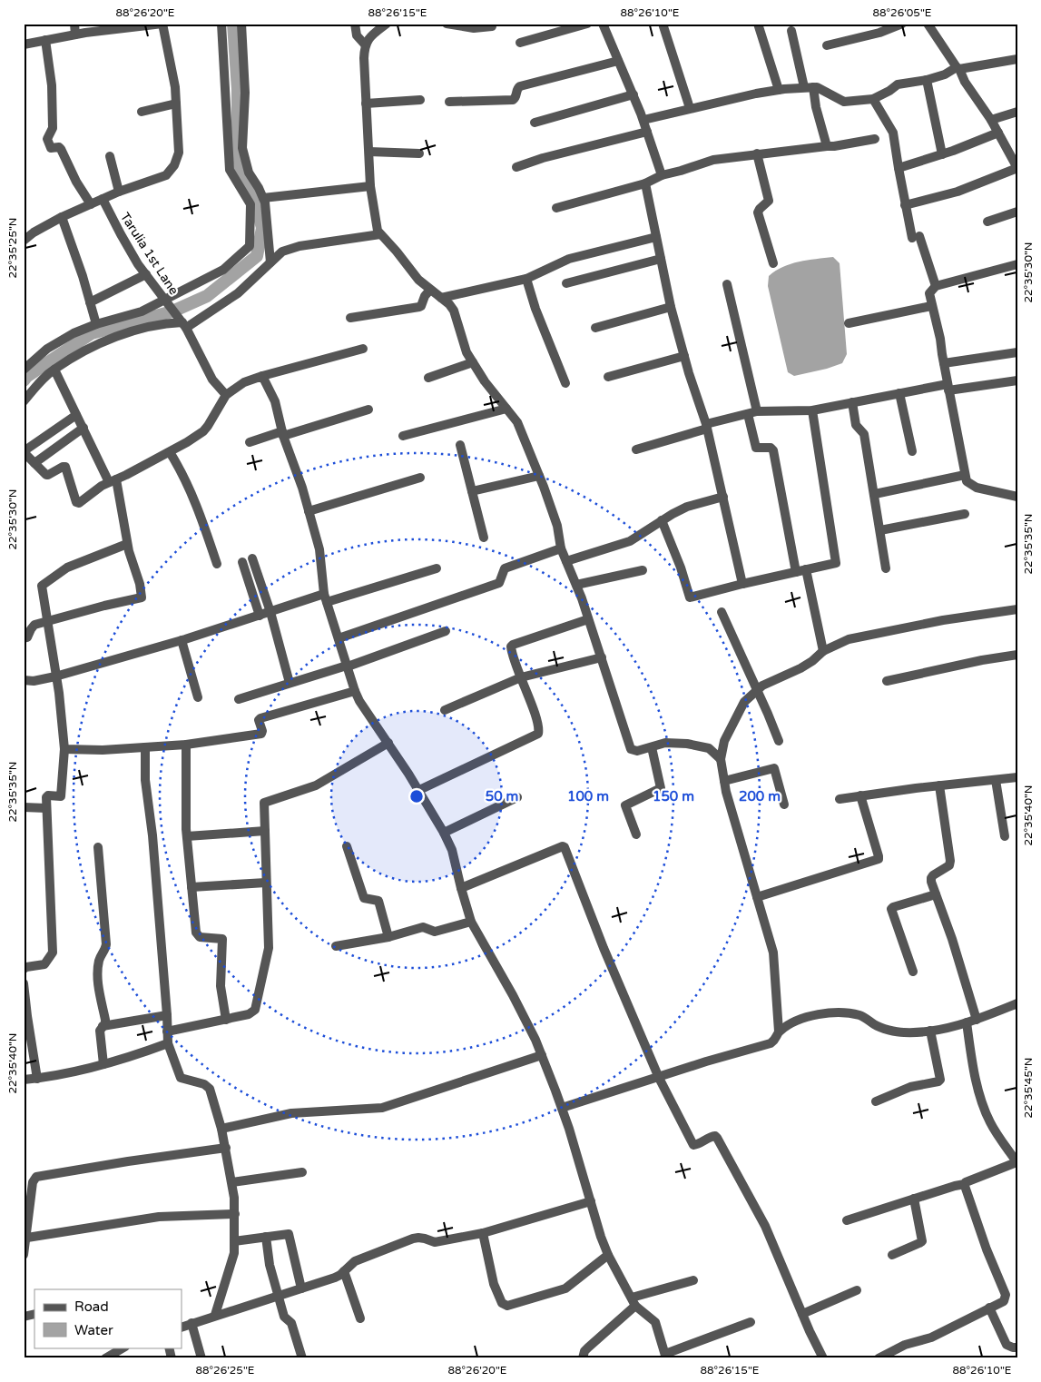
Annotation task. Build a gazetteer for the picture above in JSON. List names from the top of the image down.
{
  "streets": {
    "street": ["Tarulia 1st Lane"]
  },
  "legend": ["Road", "Water"],
  "coordinates": [
    "88°26'20\"E",
    "88°26'15\"E",
    "88°26'10\"E",
    "88°26'05\"E",
    "22°35'25\"N",
    "22°35'30\"N",
    "22°35'35\"N",
    "22°35'40\"N",
    "22°35'45\"N",
    "88°26'25\"E"
  ],
  "rings": [
    "50 m",
    "100 m",
    "150 m",
    "200 m"
  ]
}
